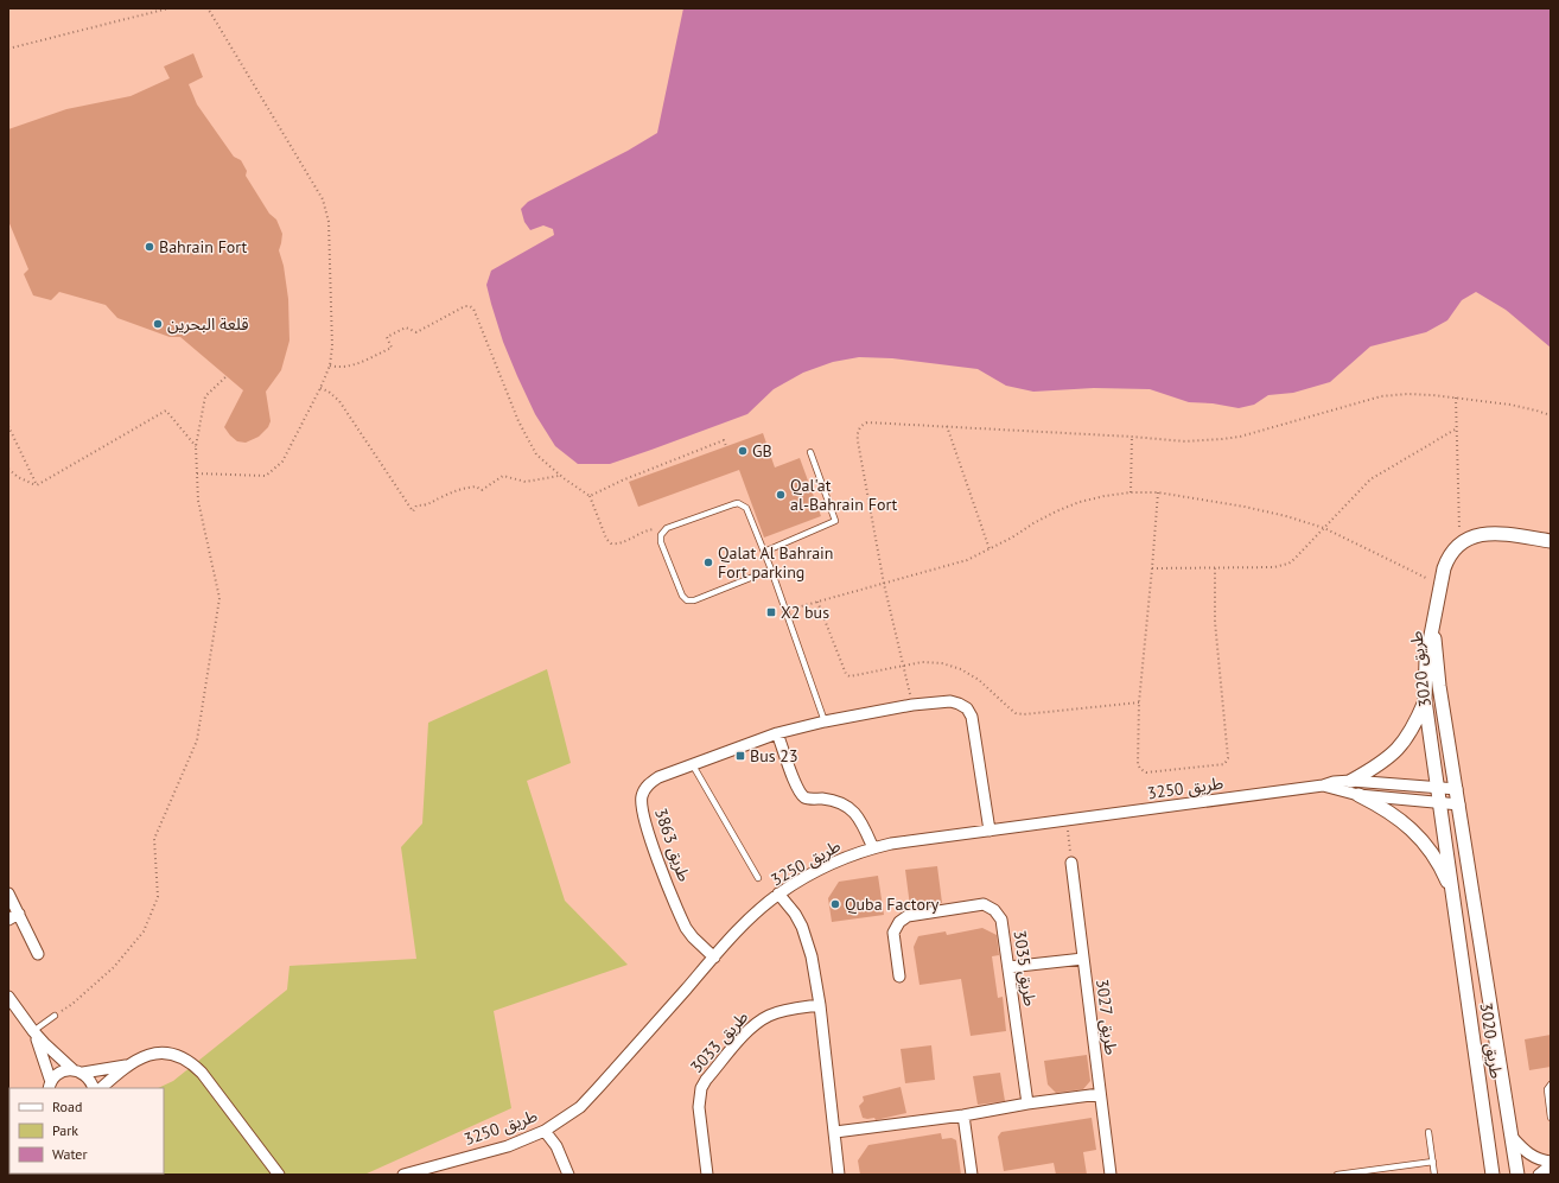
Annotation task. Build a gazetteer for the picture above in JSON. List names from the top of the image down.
{
  "streets": {
    "street": [
      "طريق 3020",
      "طريق 3250",
      "طريق 3863",
      "طريق 3035",
      "طريق 3027",
      "طريق 3033"
    ]
  },
  "crossings": [
    ["طريق 3020", "طريق 3250"],
    ["طريق 3250", "طريق 3863"]
  ],
  "places": {
    "other": [
      "Bahrain Fort",
      "قلعة البحرين",
      "GB",
      "Qal'at al-Bahrain Fort",
      "Qalat Al Bahrain Fort parking",
      "Quba Factory"
    ],
    "transit": ["X2 bus", "Bus 23"]
  },
  "legend": ["Road", "Park", "Water"]
}
